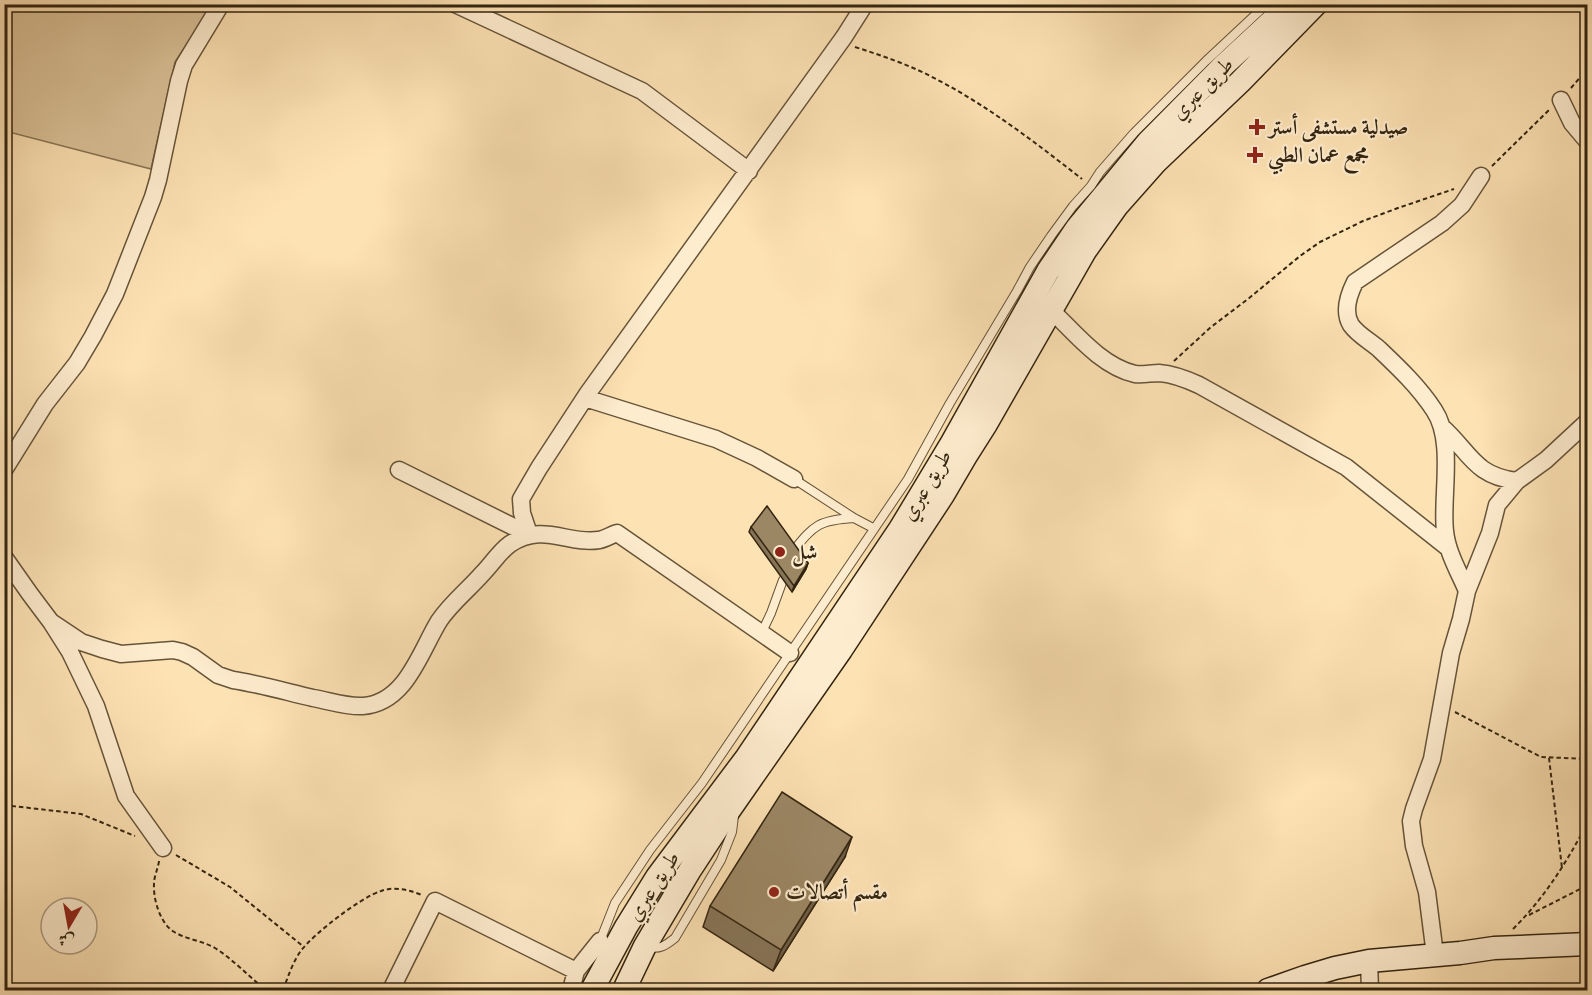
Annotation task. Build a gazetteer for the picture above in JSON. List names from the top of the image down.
{
  "streets": {
    "main road": ["طريق عبري"]
  },
  "places": {
    "health": ["صيدلية مستشفى أستر", "مجمع عمان الطبي"],
    "other": ["شل", "مقسم أتصالات"]
  },
  "north": "bottom"
}
